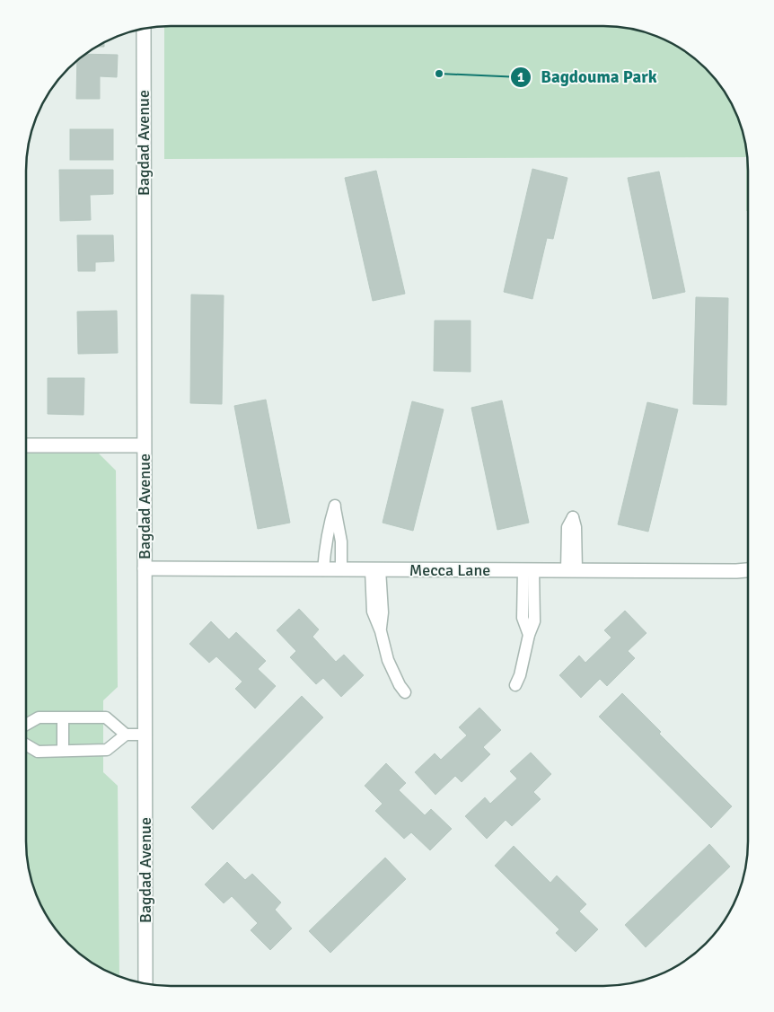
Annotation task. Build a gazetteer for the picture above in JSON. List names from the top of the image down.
{
  "streets": {
    "street": ["Bagdad Avenue", "Mecca Lane"]
  },
  "crossings": [
    ["Bagdad Avenue", "Mecca Lane"]
  ],
  "places": ["Bagdouma Park"]
}
